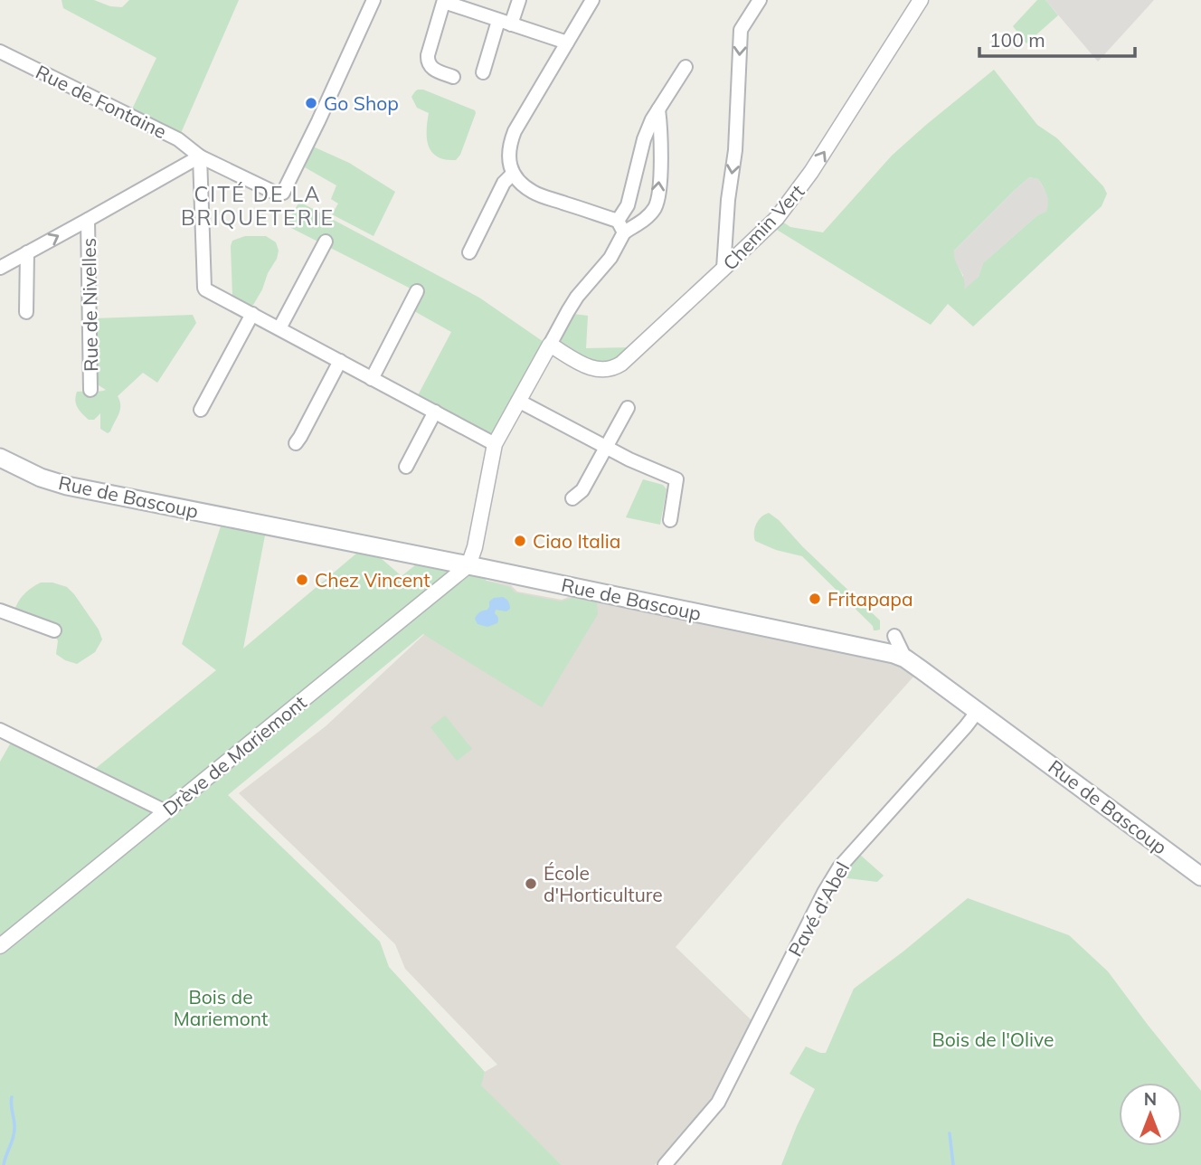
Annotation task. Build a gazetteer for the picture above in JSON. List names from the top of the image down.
{
  "streets": {
    "main road": ["Rue de Bascoup"],
    "street": [
      "Rue de Fontaine",
      "Chemin Vert",
      "Rue de Nivelles",
      "Drève de Mariemont",
      "Pavé d'Abel"
    ]
  },
  "crossings": [
    ["Rue de Fontaine", "Rue de Nivelles"],
    ["Rue de Bascoup", "Drève de Mariemont"],
    ["Rue de Bascoup", "Pavé d'Abel"]
  ],
  "one_way": ["Chemin Vert"],
  "districts": ["CITÉ DE LA BRIQUETERIE"],
  "parks": ["Bois de Mariemont", "Bois de l'Olive"],
  "places": [
    "Go Shop",
    "Ciao Italia",
    "Chez Vincent",
    "Fritapapa",
    "École d'Horticulture"
  ],
  "scale_bar": "100 m",
  "north": "top"
}
